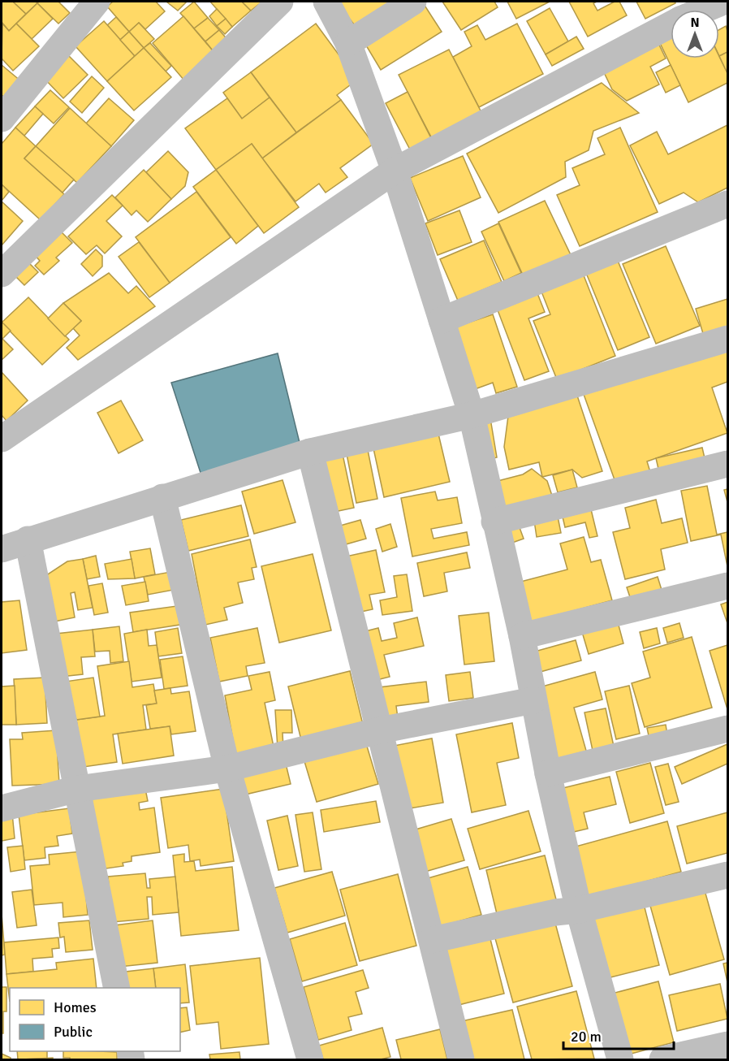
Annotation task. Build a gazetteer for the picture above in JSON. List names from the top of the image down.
{
  "legend": ["Homes", "Public"],
  "scale_bar": "20 m",
  "north": "top"
}
